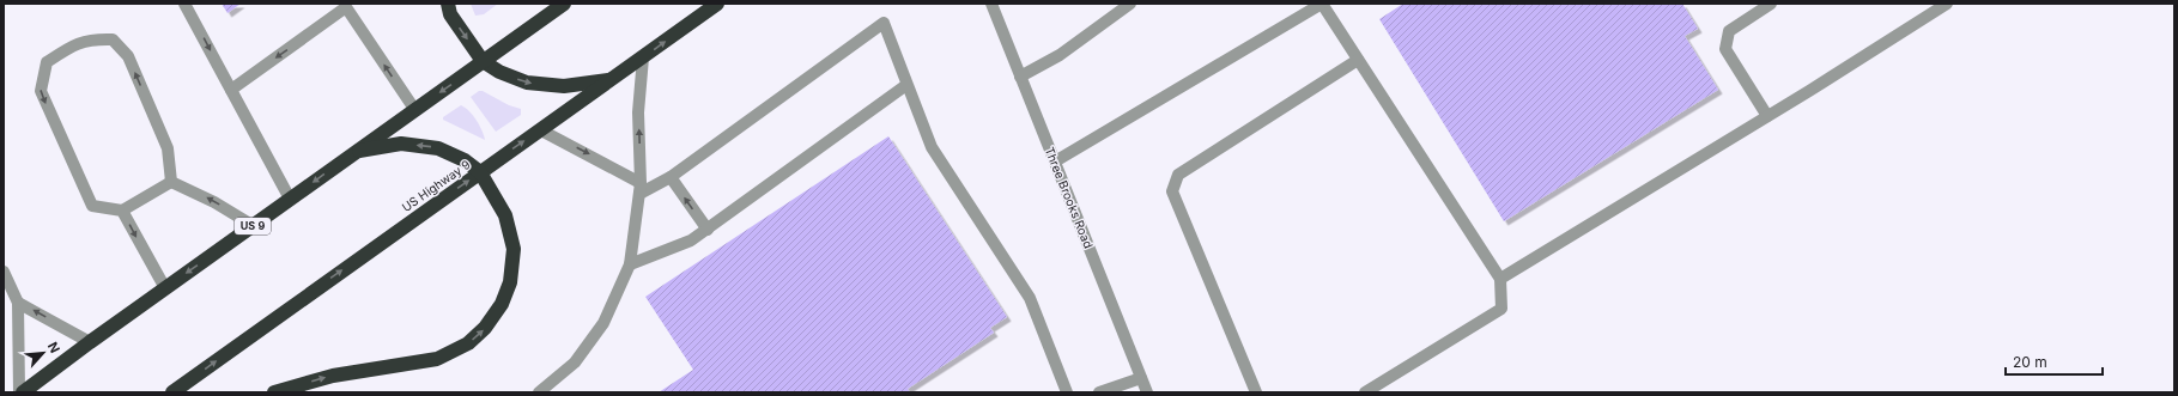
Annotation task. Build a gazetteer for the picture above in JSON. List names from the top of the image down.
{
  "streets": {
    "highway": ["US Highway 9", "US 9"],
    "street": ["Three Brooks Road"]
  },
  "scale_bar": "20 m",
  "north": "top right"
}
